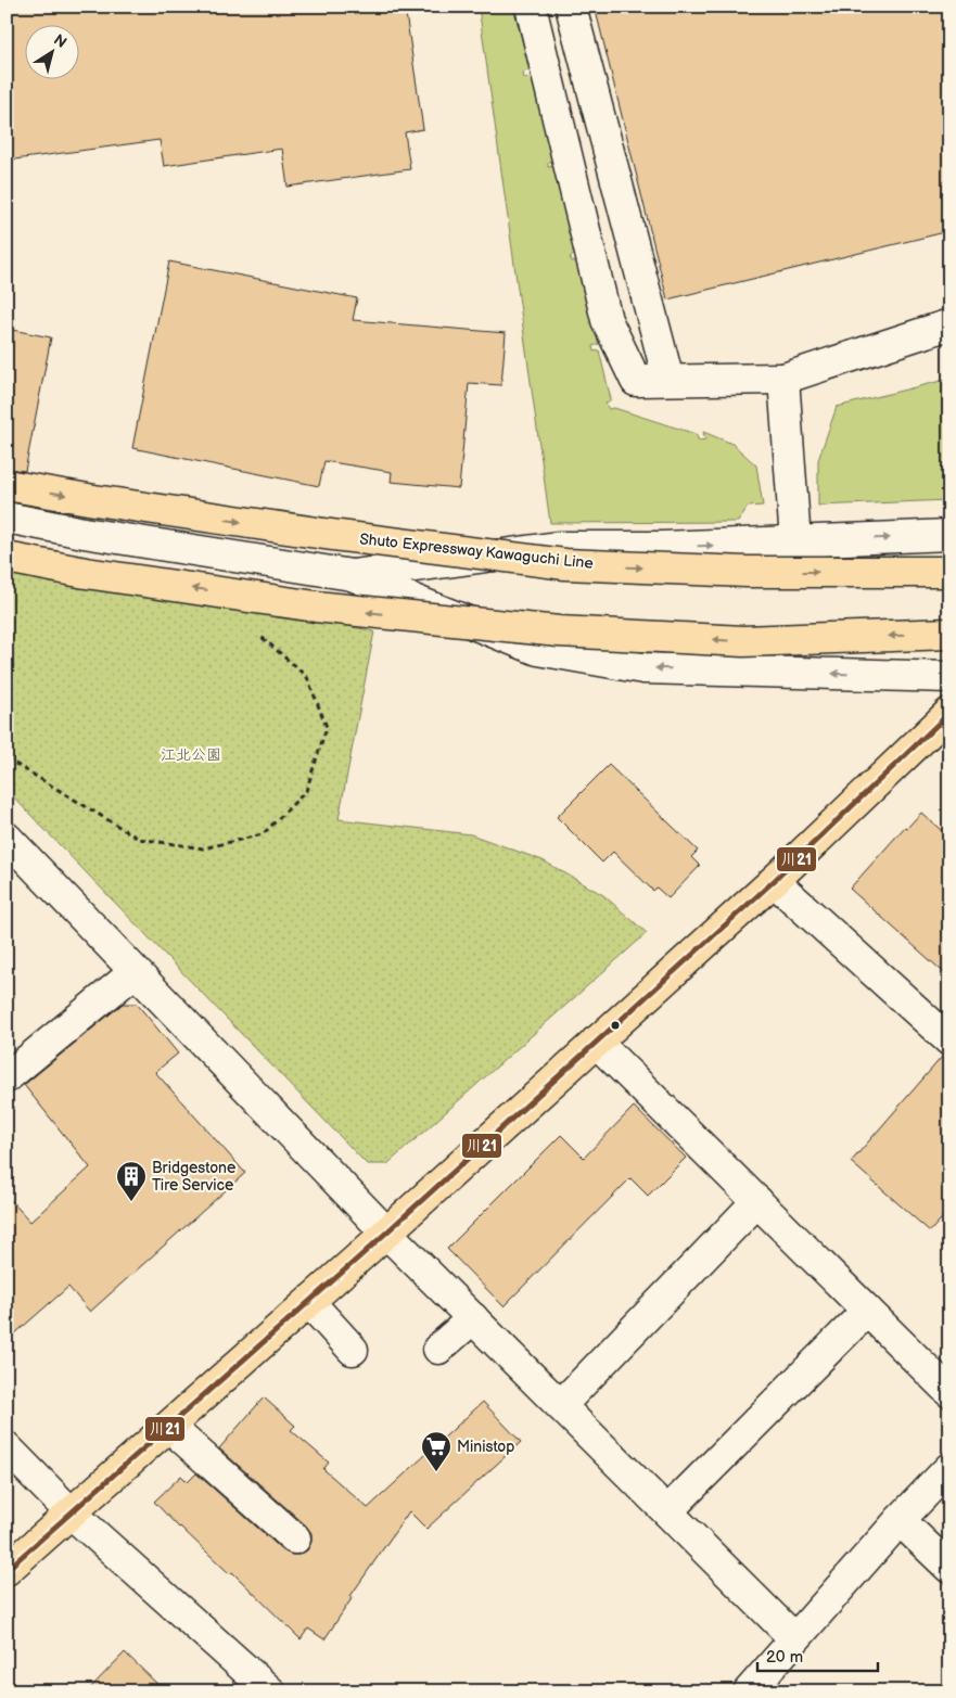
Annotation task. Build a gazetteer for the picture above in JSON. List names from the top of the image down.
{
  "streets": {
    "main road": ["Shuto Expressway Kawaguchi Line"]
  },
  "parks": ["江北公園"],
  "places": {
    "building": ["Bridgestone Tire Service"],
    "supermarket": ["Ministop"]
  },
  "lines": ["transit line 川21"],
  "scale_bar": "20 m",
  "north": "top right"
}
